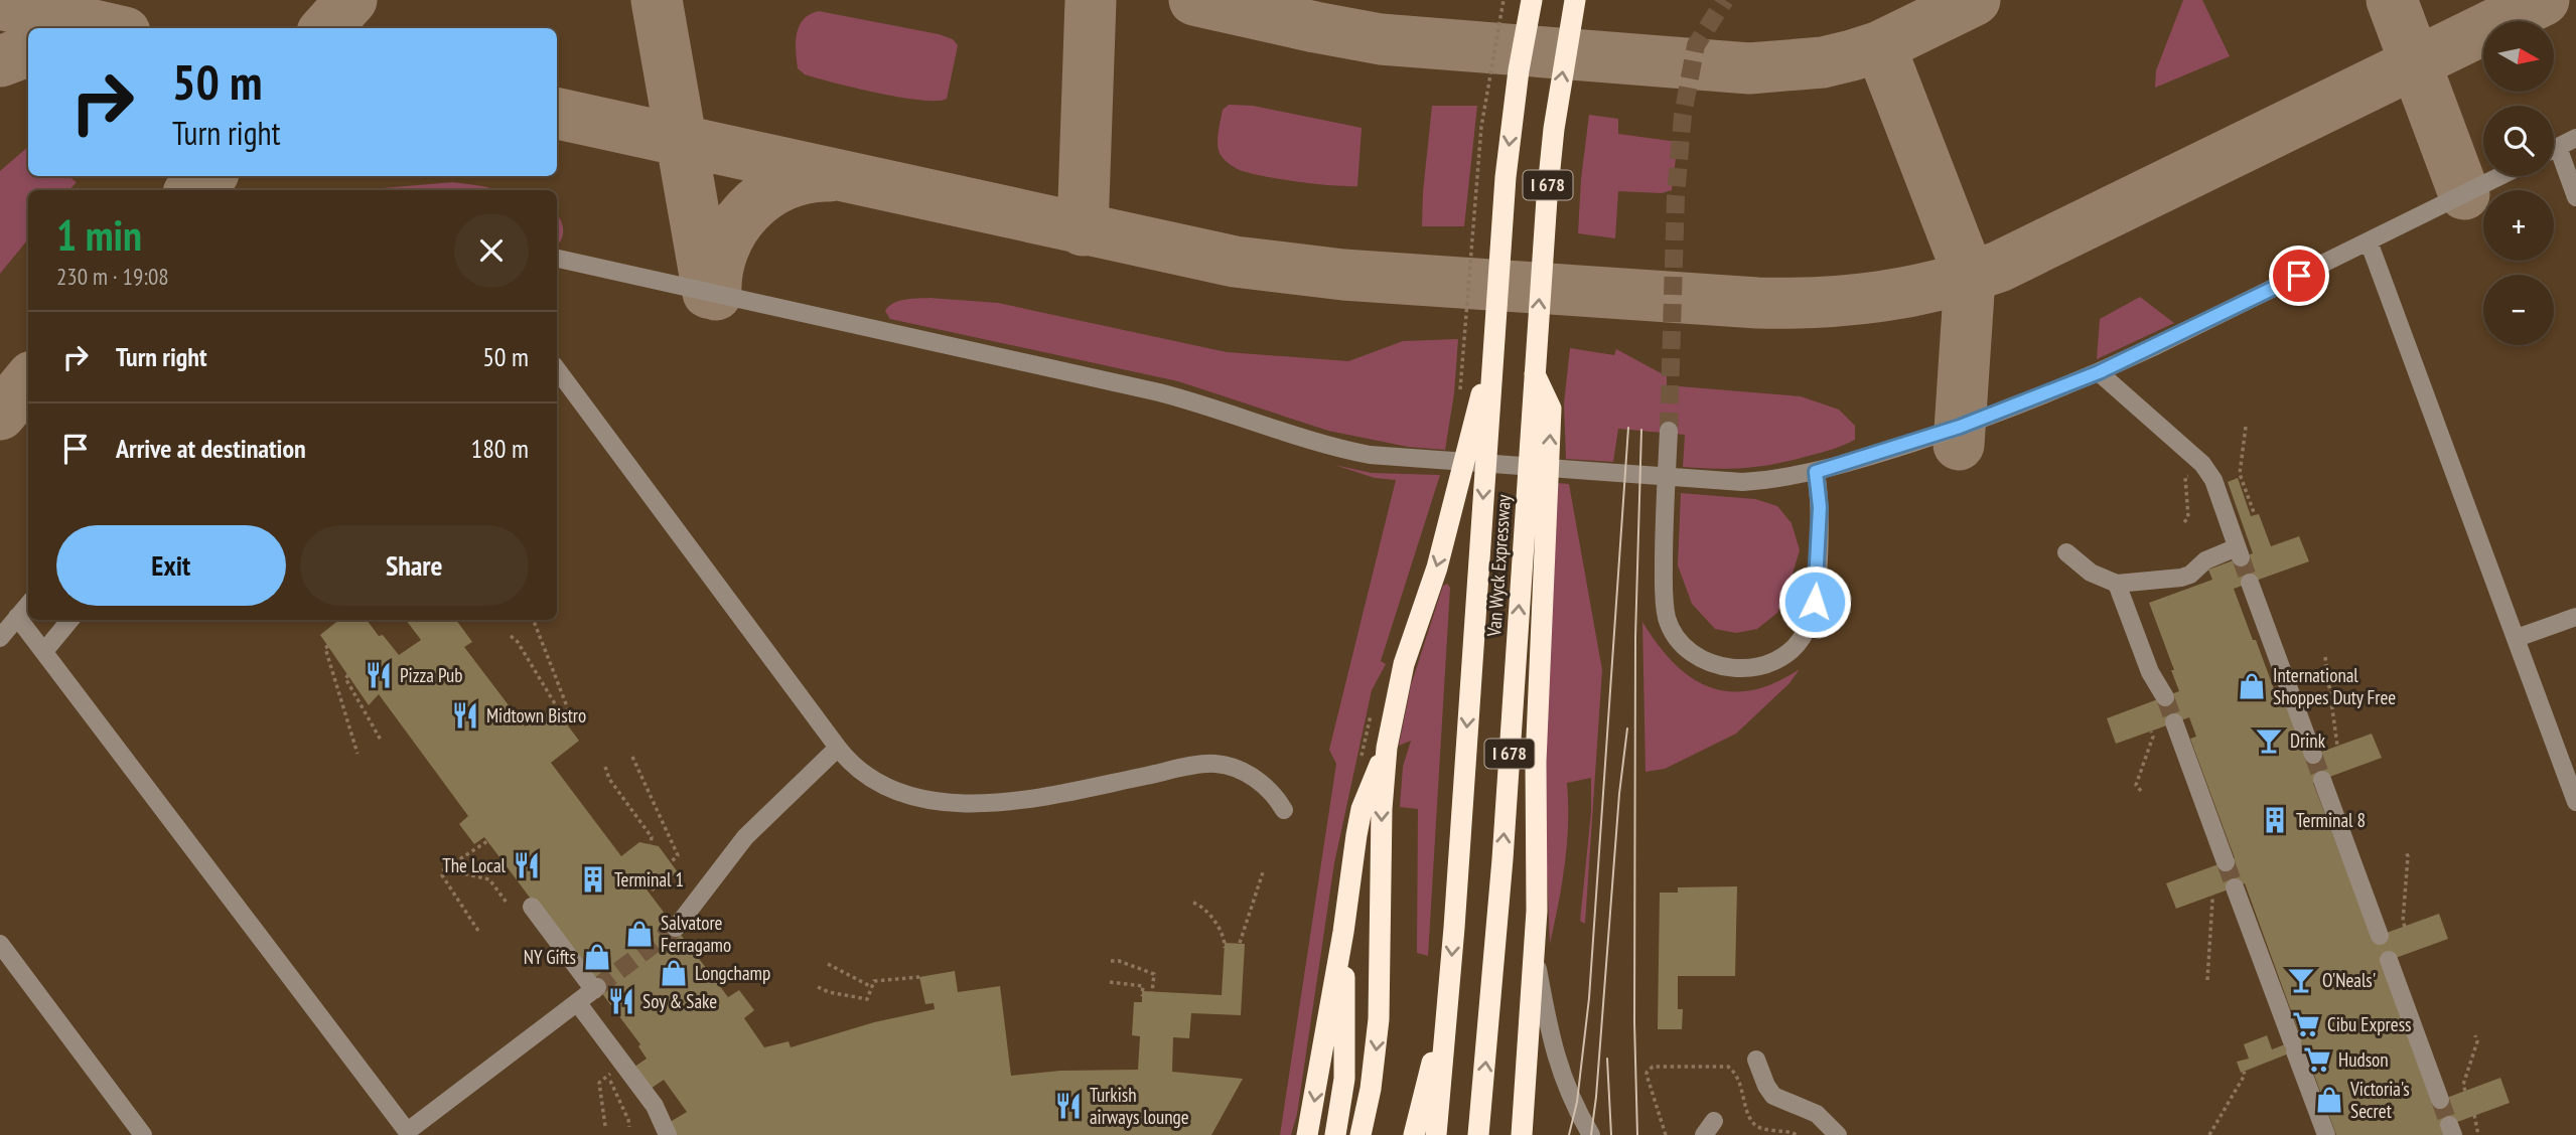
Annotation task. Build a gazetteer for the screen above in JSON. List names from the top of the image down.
{
  "streets": {
    "highway": ["I 678", "Van Wyck Expressway"]
  },
  "places": {
    "restaurant": [
      "Pizza Pub",
      "Midtown Bistro",
      "The Local",
      "Soy & Sake",
      "Turkish airways lounge"
    ],
    "shop": [
      "International Shoppes Duty Free",
      "Salvatore Ferragamo",
      "NY Gifts",
      "Longchamp",
      "Victoria's Secret"
    ],
    "bar": ["Drink", "O'Neals'"],
    "building": ["Terminal 8", "Terminal 1"],
    "supermarket": ["Cibu Express", "Hudson"]
  },
  "north": "right",
  "page": {
    "map_buttons": ["+", "−"],
    "turn": ["50 m", "Turn right"],
    "heading": ["1 min", "230 m · 19:08"],
    "list": [
      {
        "name": "Turn right",
        "value": "50 m"
      },
      {
        "name": "Arrive at destination",
        "value": "180 m"
      }
    ],
    "buttons": ["Exit", "Share"]
  }
}
